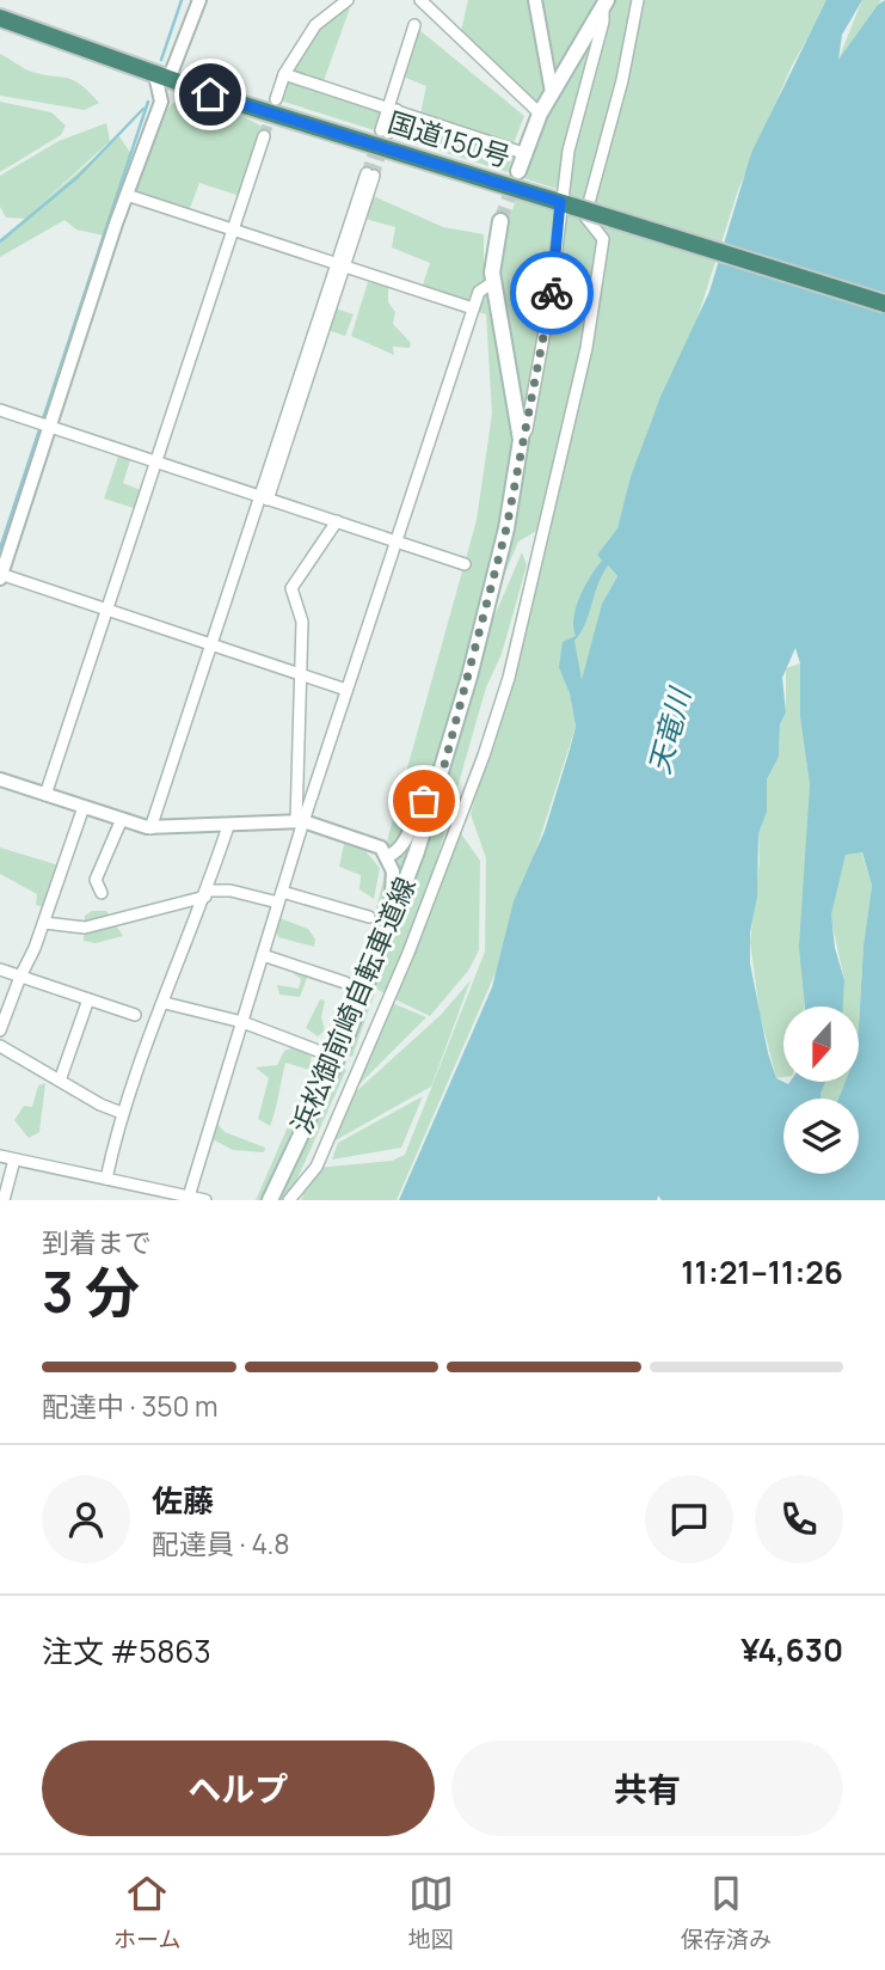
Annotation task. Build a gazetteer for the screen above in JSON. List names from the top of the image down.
{
  "streets": {
    "highway": ["国道150号"],
    "main road": ["浜松御前崎自転車道線"]
  },
  "water": ["天竜川"],
  "north": "bottom",
  "page": {
    "heading": ["3 分", "到着まで", "11:21–11:26"],
    "panel": [
      "佐藤",
      "配達員 · 4.8",
      "注文 #5863",
      "¥4,630"
    ],
    "bar": "配達中 · 350 m",
    "buttons": ["ヘルプ", "共有"],
    "tabs": ["ホーム", "地図", "保存済み"]
  }
}
